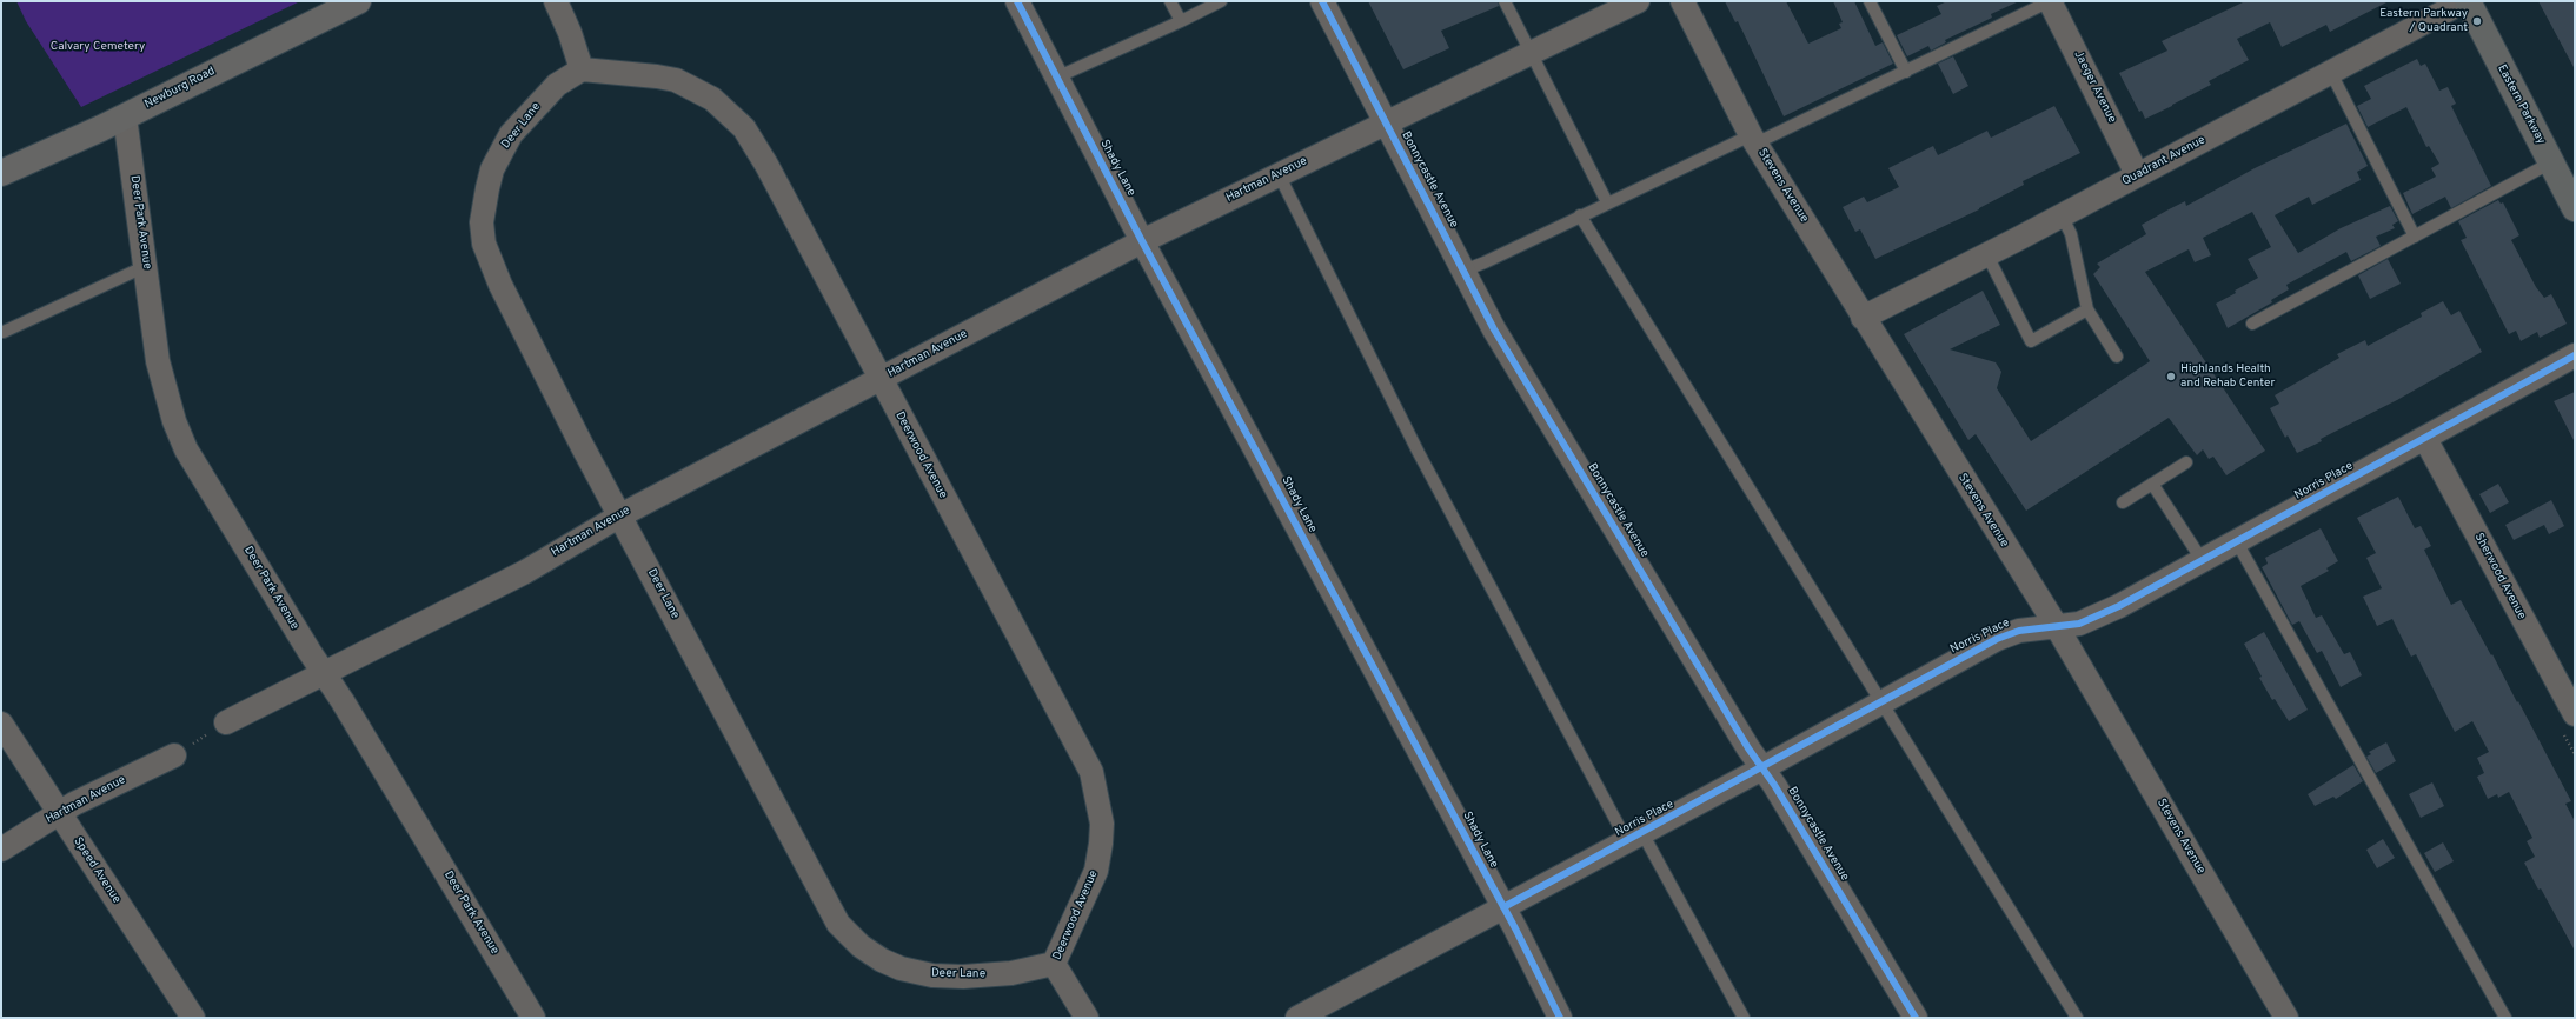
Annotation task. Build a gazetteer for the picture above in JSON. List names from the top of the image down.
{
  "streets": {
    "main road": ["Newburg Road", "Eastern Parkway"],
    "street": [
      "Jaeger Avenue",
      "Deer Lane",
      "Quadrant Avenue",
      "Shady Lane",
      "Hartman Avenue",
      "Bonnycastle Avenue",
      "Stevens Avenue",
      "Deer Park Avenue",
      "Deerwood Avenue",
      "Norris Place",
      "Sherwood Avenue",
      "Speed Avenue"
    ]
  },
  "crossings": [
    ["Jaeger Avenue", "Quadrant Avenue"],
    ["Newburg Road", "Deer Park Avenue"],
    ["Deer Lane", "Hartman Avenue"],
    ["Deer Lane", "Deerwood Avenue"],
    ["Quadrant Avenue", "Stevens Avenue"],
    ["Shady Lane", "Hartman Avenue"],
    ["Shady Lane", "Norris Place"],
    ["Hartman Avenue", "Bonnycastle Avenue"],
    ["Hartman Avenue", "Deer Park Avenue"],
    ["Hartman Avenue", "Deerwood Avenue"],
    ["Hartman Avenue", "Speed Avenue"],
    ["Bonnycastle Avenue", "Norris Place"],
    ["Stevens Avenue", "Norris Place"],
    ["Norris Place", "Sherwood Avenue"]
  ],
  "parks": ["Calvary Cemetery"],
  "places": ["Eastern Parkway / Quadrant", "Highlands Health and Rehab Center"]
}
